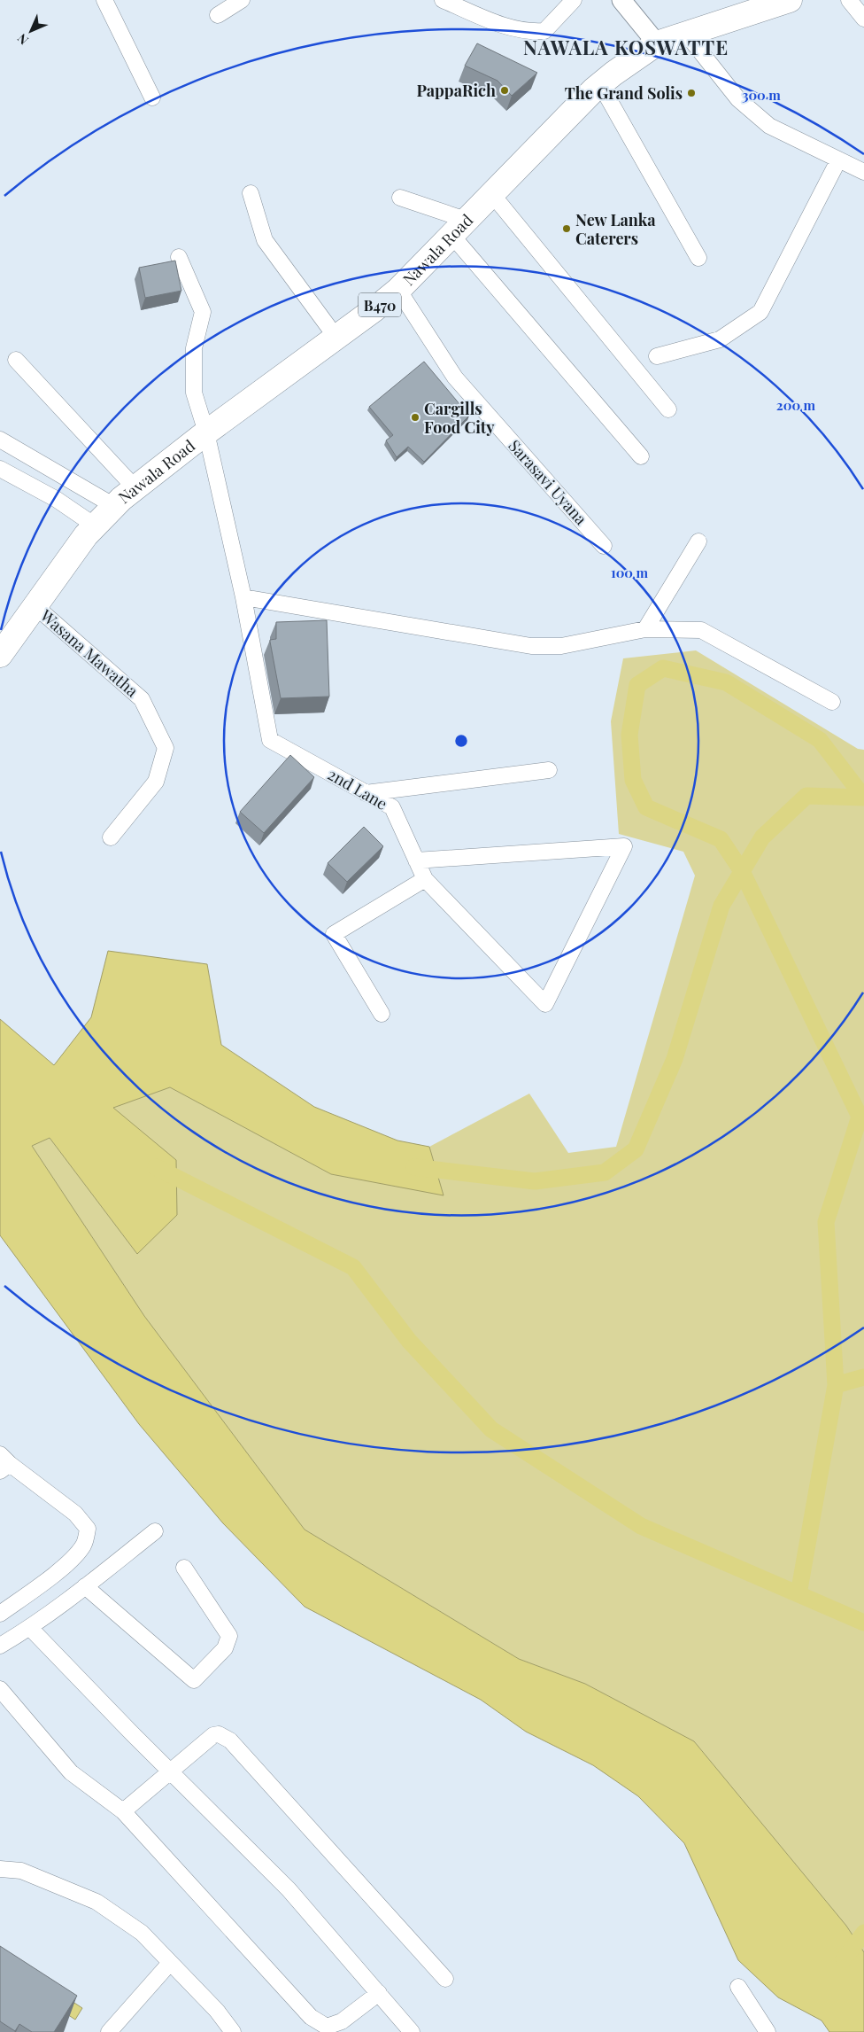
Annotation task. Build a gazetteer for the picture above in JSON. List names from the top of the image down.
{
  "streets": {
    "main road": ["Nawala Road", "B470"],
    "street": ["Sarasavi Uyana", "Wasana Mawatha", "2nd Lane"]
  },
  "crossings": [
    ["Nawala Road", "Sarasavi Uyana"],
    ["Nawala Road", "Wasana Mawatha"],
    ["Nawala Road", "2nd Lane"]
  ],
  "districts": ["NAWALA KOSWATTE"],
  "places": [
    "PappaRich",
    "The Grand Solis",
    "New Lanka Caterers",
    "Cargills Food City"
  ],
  "north": "bottom left",
  "rings": ["300 m", "200 m", "100 m"]
}
